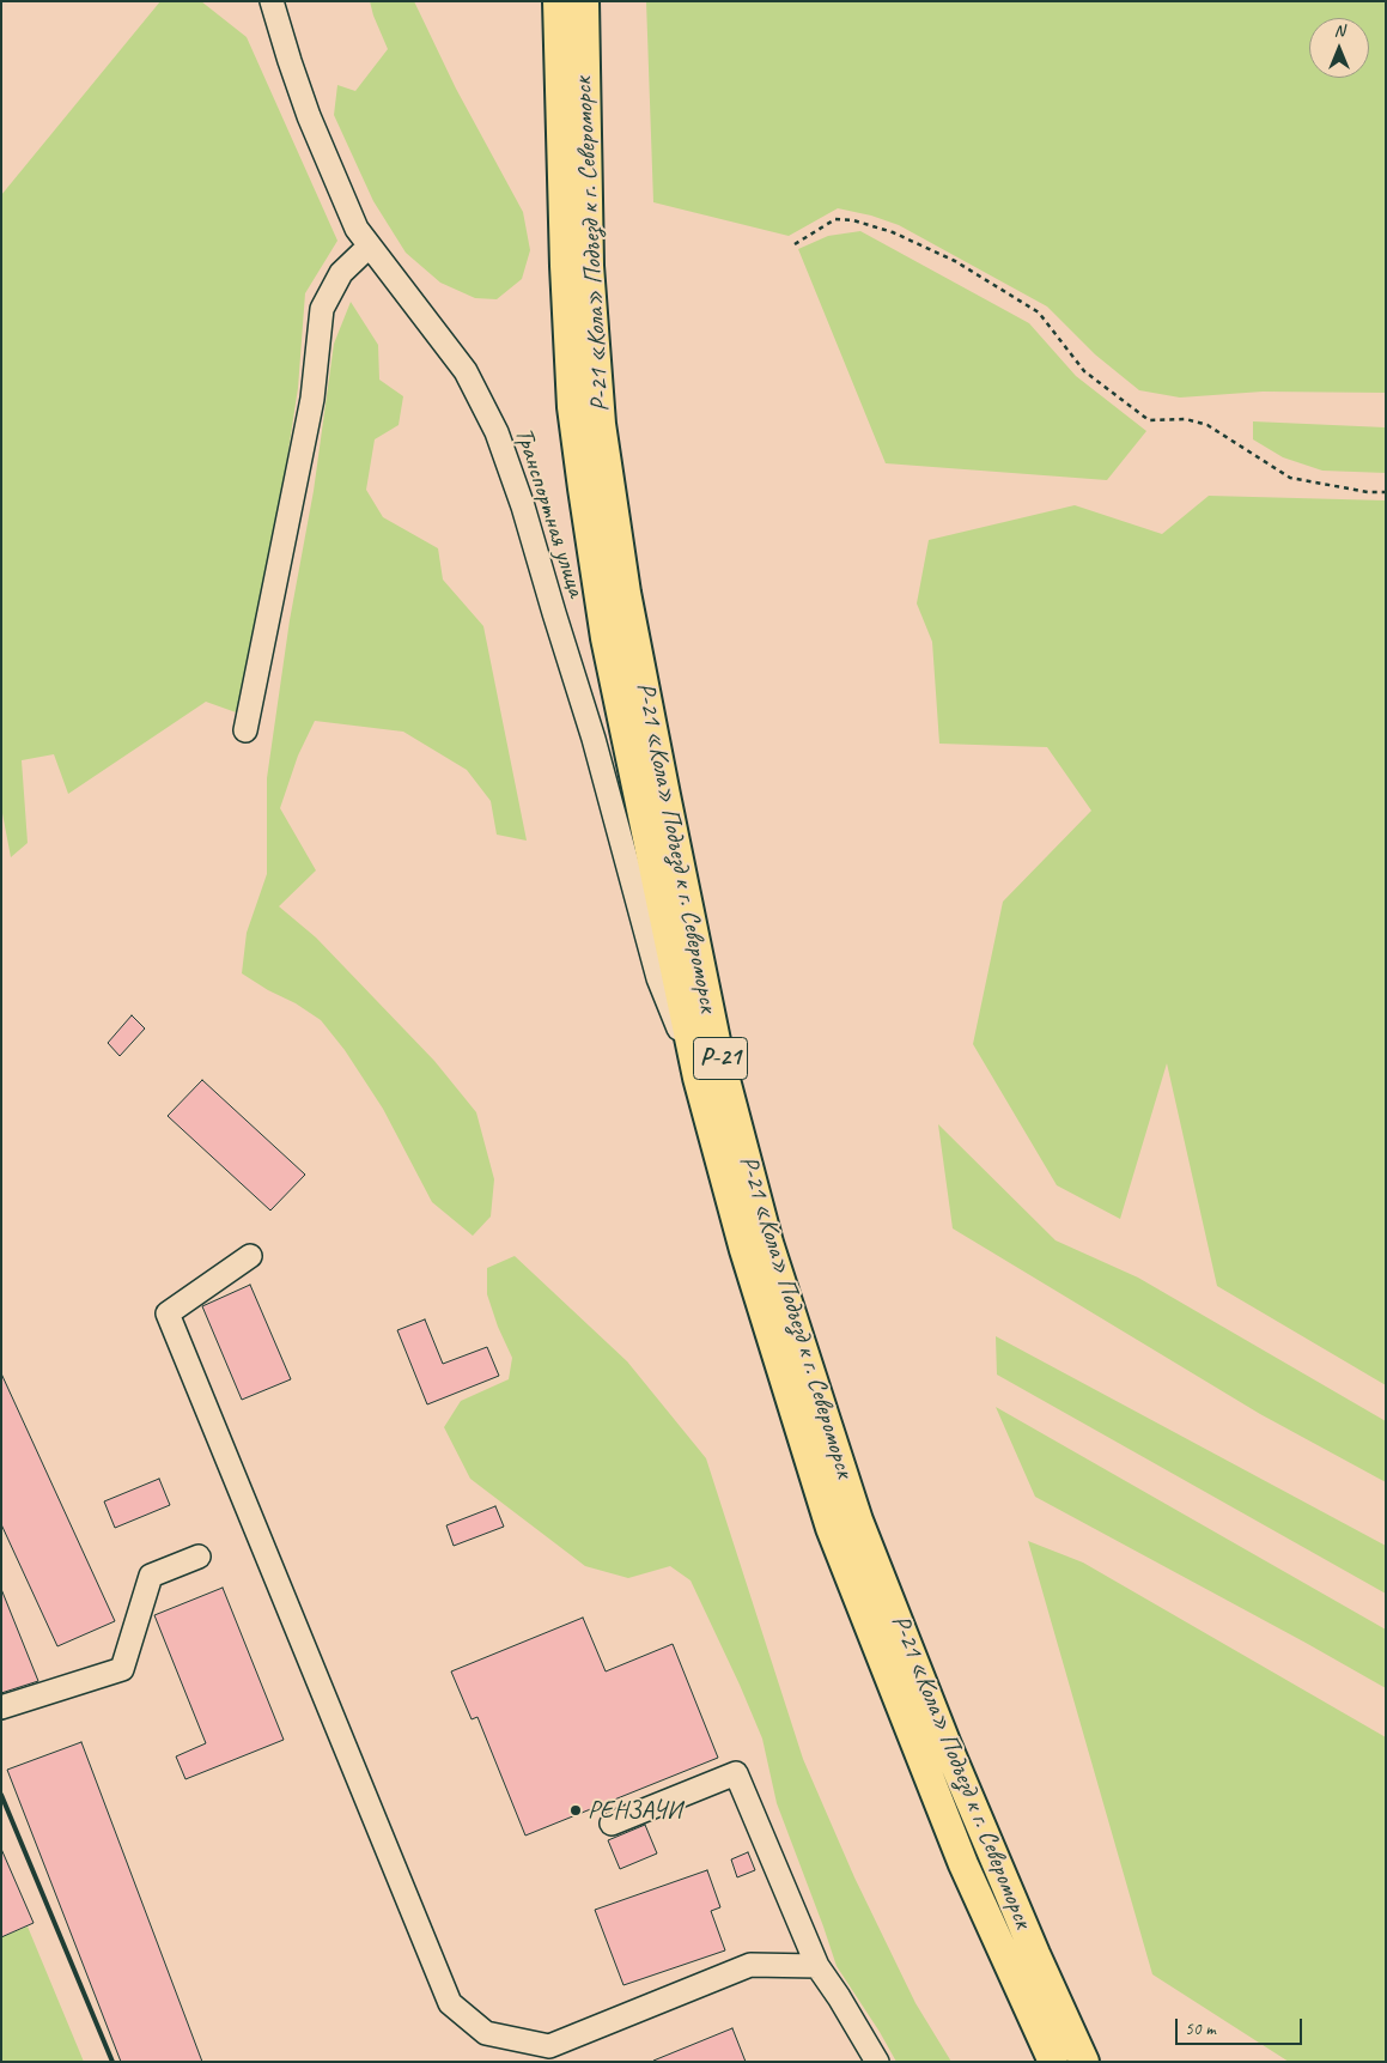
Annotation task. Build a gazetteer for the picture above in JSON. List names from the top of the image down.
{
  "streets": {
    "main road": ["Р-21 «Кола» Подъезд к г. Североморск", "Р-21"],
    "street": ["Транспортная улица"]
  },
  "crossings": [
    ["Р-21 «Кола» Подъезд к г. Североморск", "Транспортная улица"]
  ],
  "places": ["РЕНЗАЧИ"],
  "scale_bar": "50 m",
  "north": "top"
}
